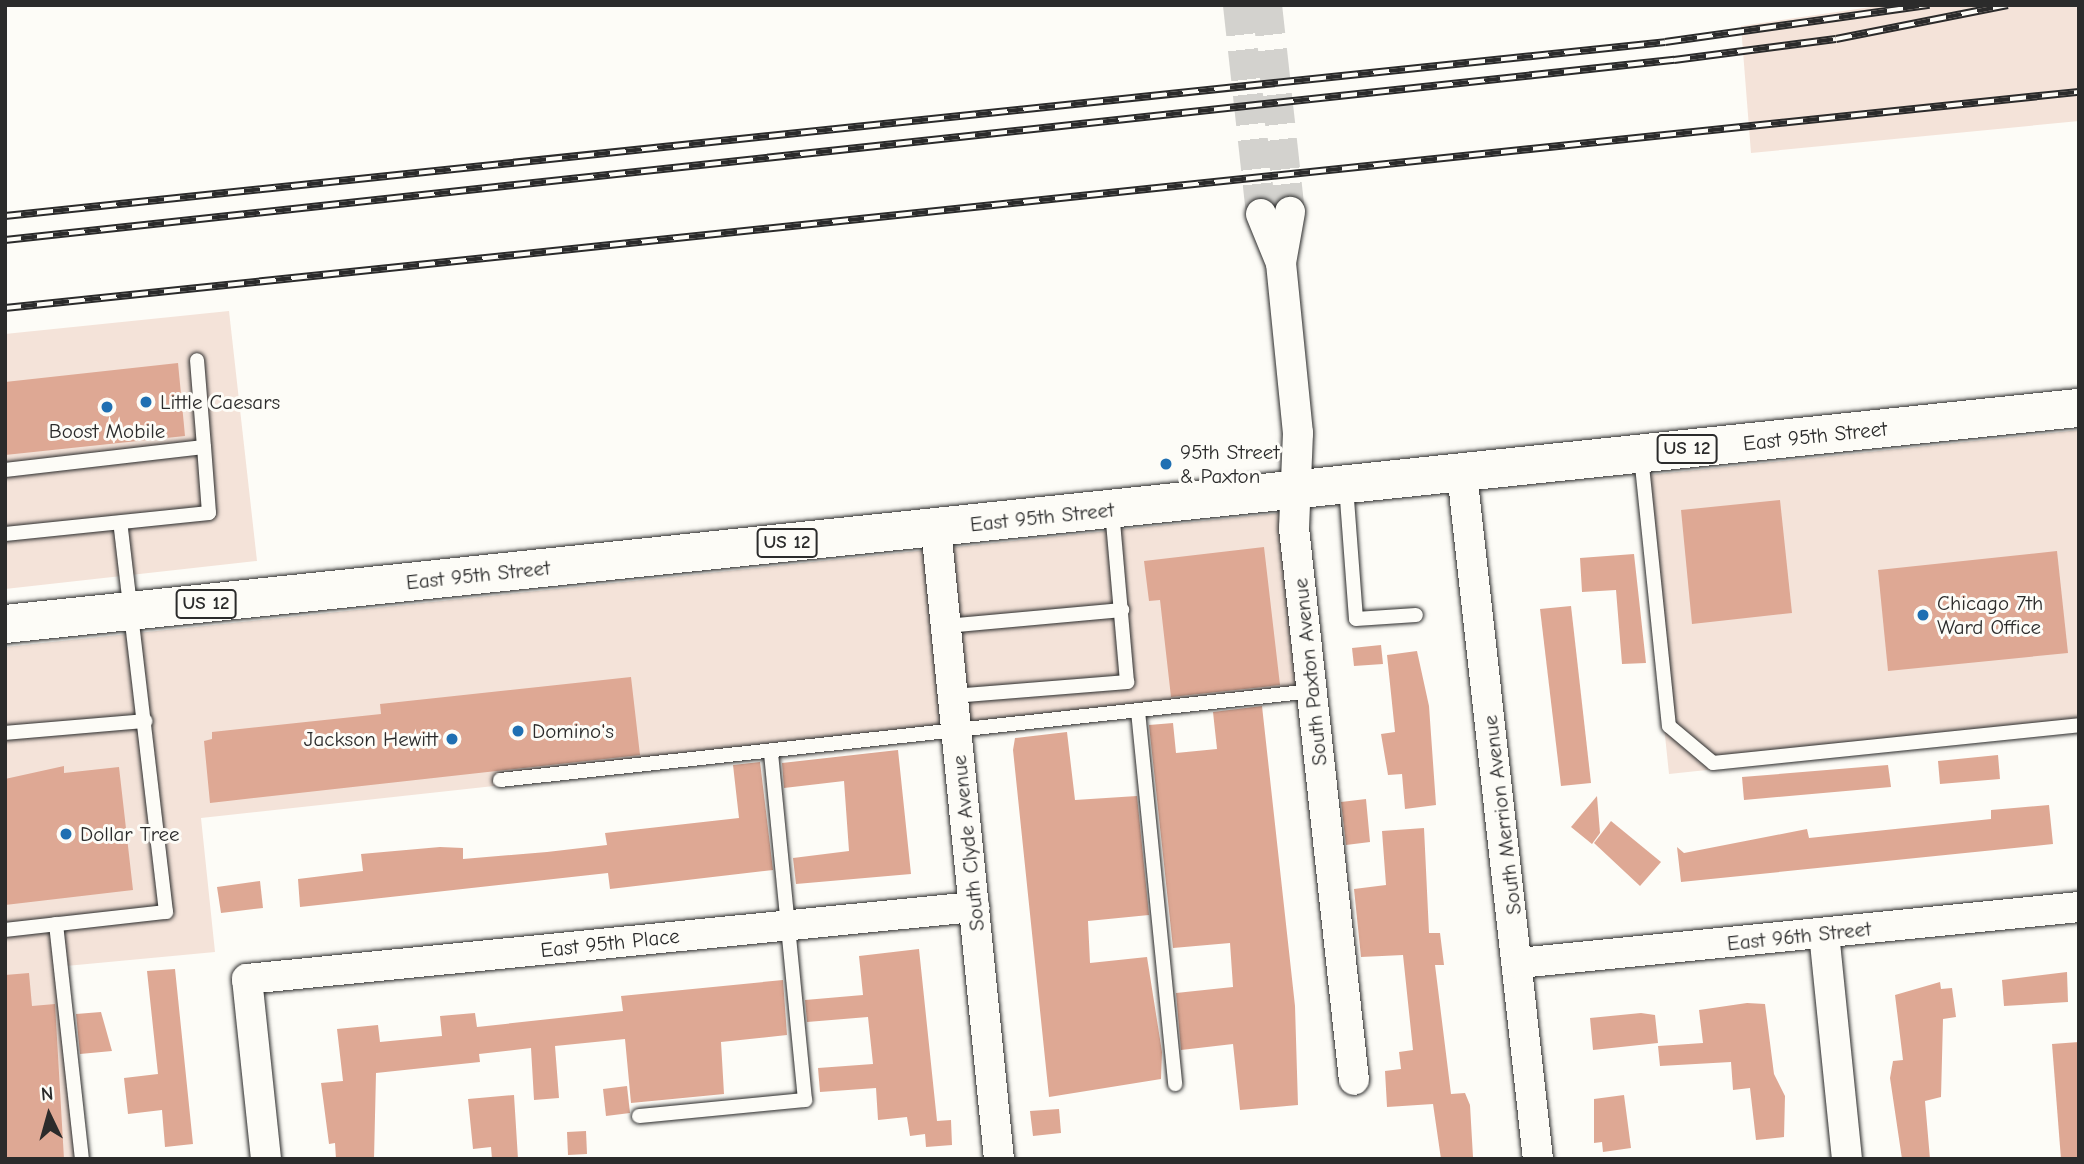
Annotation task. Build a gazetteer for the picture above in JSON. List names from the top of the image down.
{
  "streets": {
    "main road": ["East 95th Street", "US 12"],
    "street": [
      "South Paxton Avenue",
      "South Merrion Avenue",
      "South Clyde Avenue",
      "East 96th Street",
      "East 95th Place"
    ]
  },
  "crossings": [
    ["East 95th Street", "South Paxton Avenue"],
    ["East 95th Street", "South Merrion Avenue"],
    ["East 95th Street", "South Clyde Avenue"],
    ["South Merrion Avenue", "East 96th Street"],
    ["South Clyde Avenue", "East 95th Place"]
  ],
  "places": [
    "Little Caesars",
    "Boost Mobile",
    "95th Street & Paxton",
    "Chicago 7th Ward Office",
    "Domino's",
    "Jackson Hewitt",
    "Dollar Tree"
  ],
  "north": "top"
}
